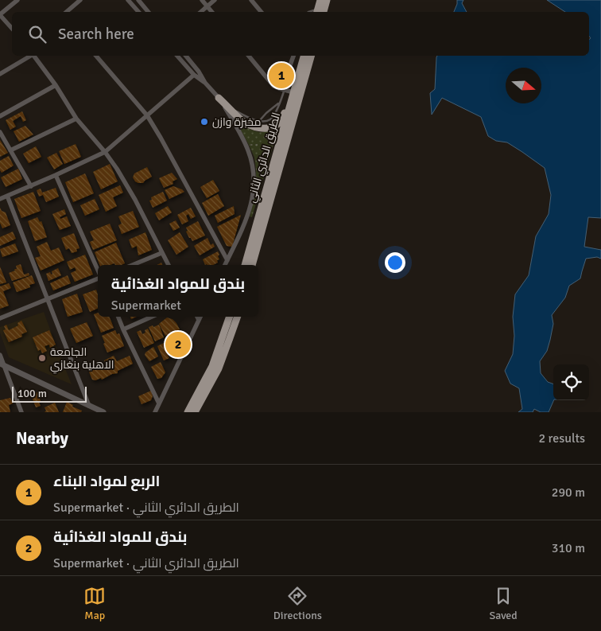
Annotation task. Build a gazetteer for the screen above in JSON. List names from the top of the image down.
{
  "streets": {
    "main road": ["الطريق الدائري الثاني"]
  },
  "places": ["مخبزة وازن", "الجامعة الاهلية بنغازي"],
  "scale_bar": "100 m",
  "north": "right",
  "page": {
    "search": "Search here",
    "pins": ["1", "2"],
    "popup": ["بندق للمواد الغذائية", "Supermarket"],
    "scale": "100 m",
    "heading": ["Nearby", "2 results"],
    "list": [
      {
        "mark": "1",
        "name": "الربع لمواد البناء",
        "note": "Supermarket · الطريق الدائري الثاني",
        "value": "290 m"
      },
      {
        "mark": "2",
        "name": "بندق للمواد الغذائية",
        "note": "Supermarket · الطريق الدائري الثاني",
        "value": "310 m"
      }
    ],
    "nav": ["Map", "Directions", "Saved"]
  }
}
